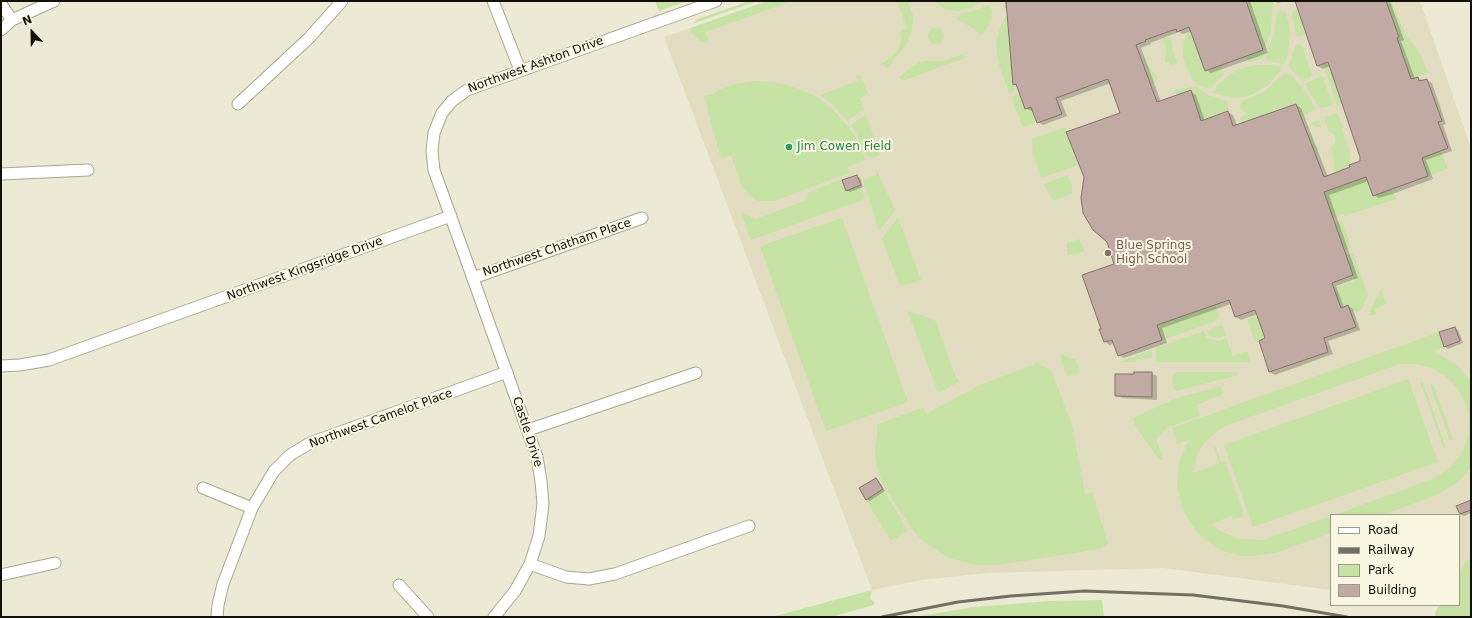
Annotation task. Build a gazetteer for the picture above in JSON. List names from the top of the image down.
{
  "streets": {
    "street": [
      "Northwest Ashton Drive",
      "Northwest Chatham Place",
      "Northwest Kingsridge Drive",
      "Northwest Camelot Place",
      "Castle Drive"
    ]
  },
  "crossings": [
    ["Northwest Ashton Drive", "Northwest Kingsridge Drive"],
    ["Northwest Camelot Place", "Castle Drive"]
  ],
  "places": ["Jim Cowen Field", "Blue Springs High School"],
  "legend": [
    "Road",
    "Railway",
    "Park",
    "Building"
  ],
  "north": "top"
}
